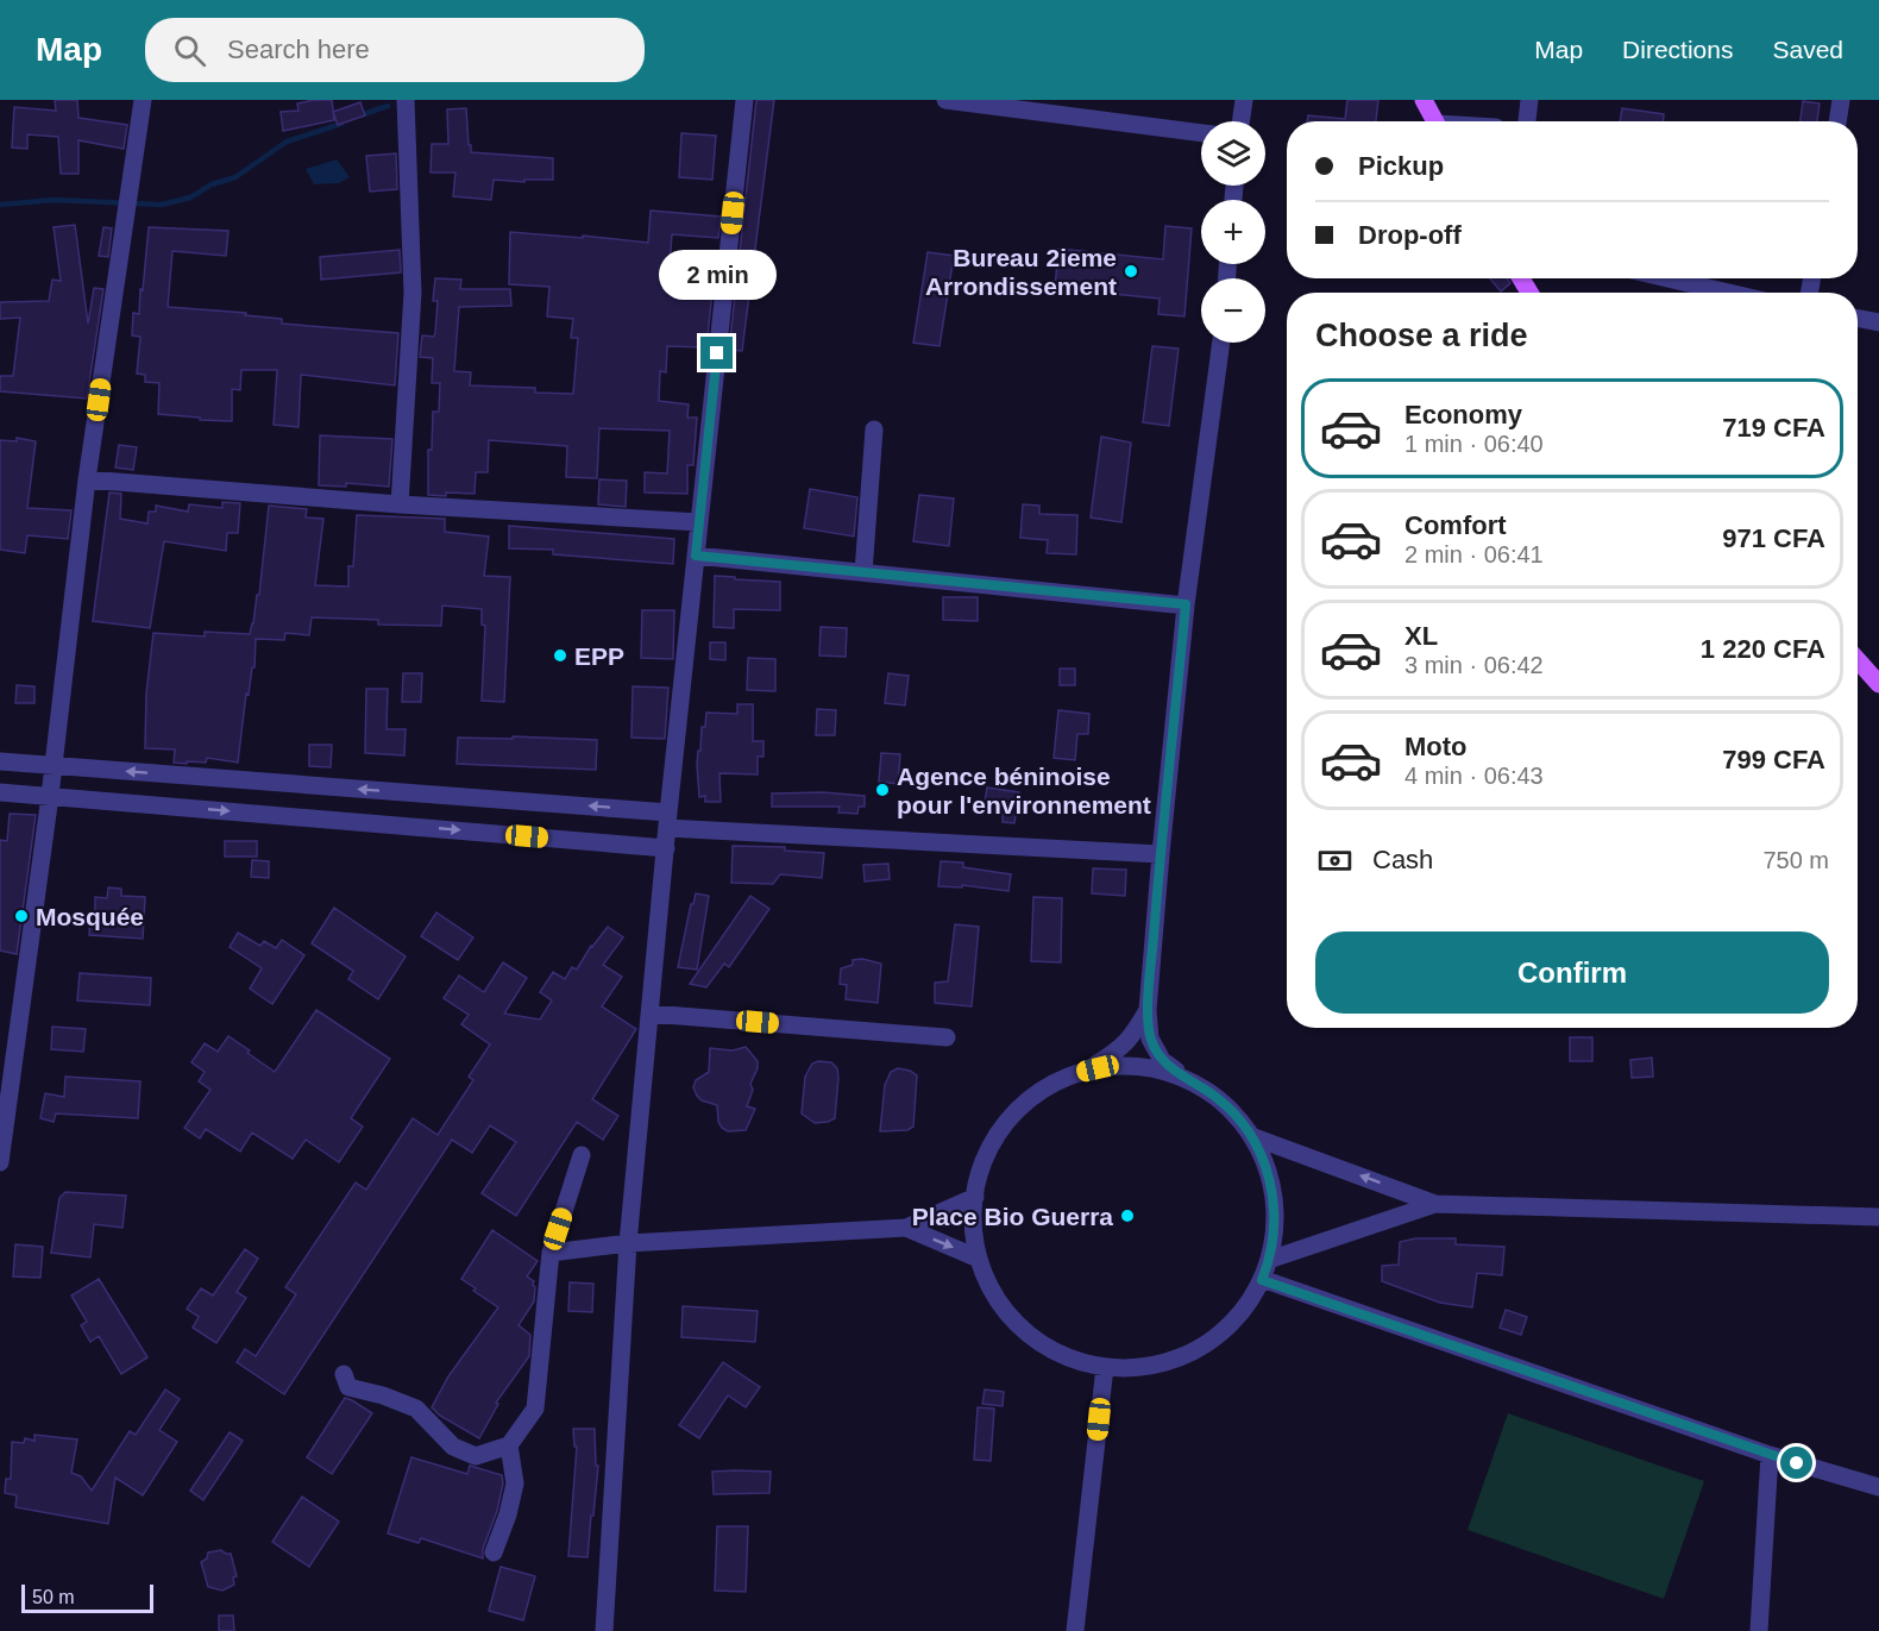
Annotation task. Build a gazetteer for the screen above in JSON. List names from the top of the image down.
{
  "places": [
    "Bureau 2ieme Arrondissement",
    "EPP",
    "Agence béninoise pour l'environnement",
    "Mosquée",
    "Place Bio Guerra"
  ],
  "scale_bar": "50 m",
  "page": {
    "header": "Map",
    "search": "Search here",
    "nav": ["Map", "Directions", "Saved"],
    "map_buttons": ["+", "−"],
    "banner": ["Pickup", "Drop-off"],
    "bubble": "2 min",
    "heading": "Choose a ride",
    "list": [
      {
        "name": "Economy",
        "note": "1 min · 06:40",
        "value": "719 CFA"
      },
      {
        "name": "Comfort",
        "note": "2 min · 06:41",
        "value": "971 CFA"
      },
      {
        "name": "XL",
        "note": "3 min · 06:42",
        "value": "1 220 CFA"
      },
      {
        "name": "Moto",
        "note": "4 min · 06:43",
        "value": "799 CFA"
      }
    ],
    "pay": ["Cash", "750 m"],
    "buttons": "Confirm",
    "scale": "50 m"
  }
}
